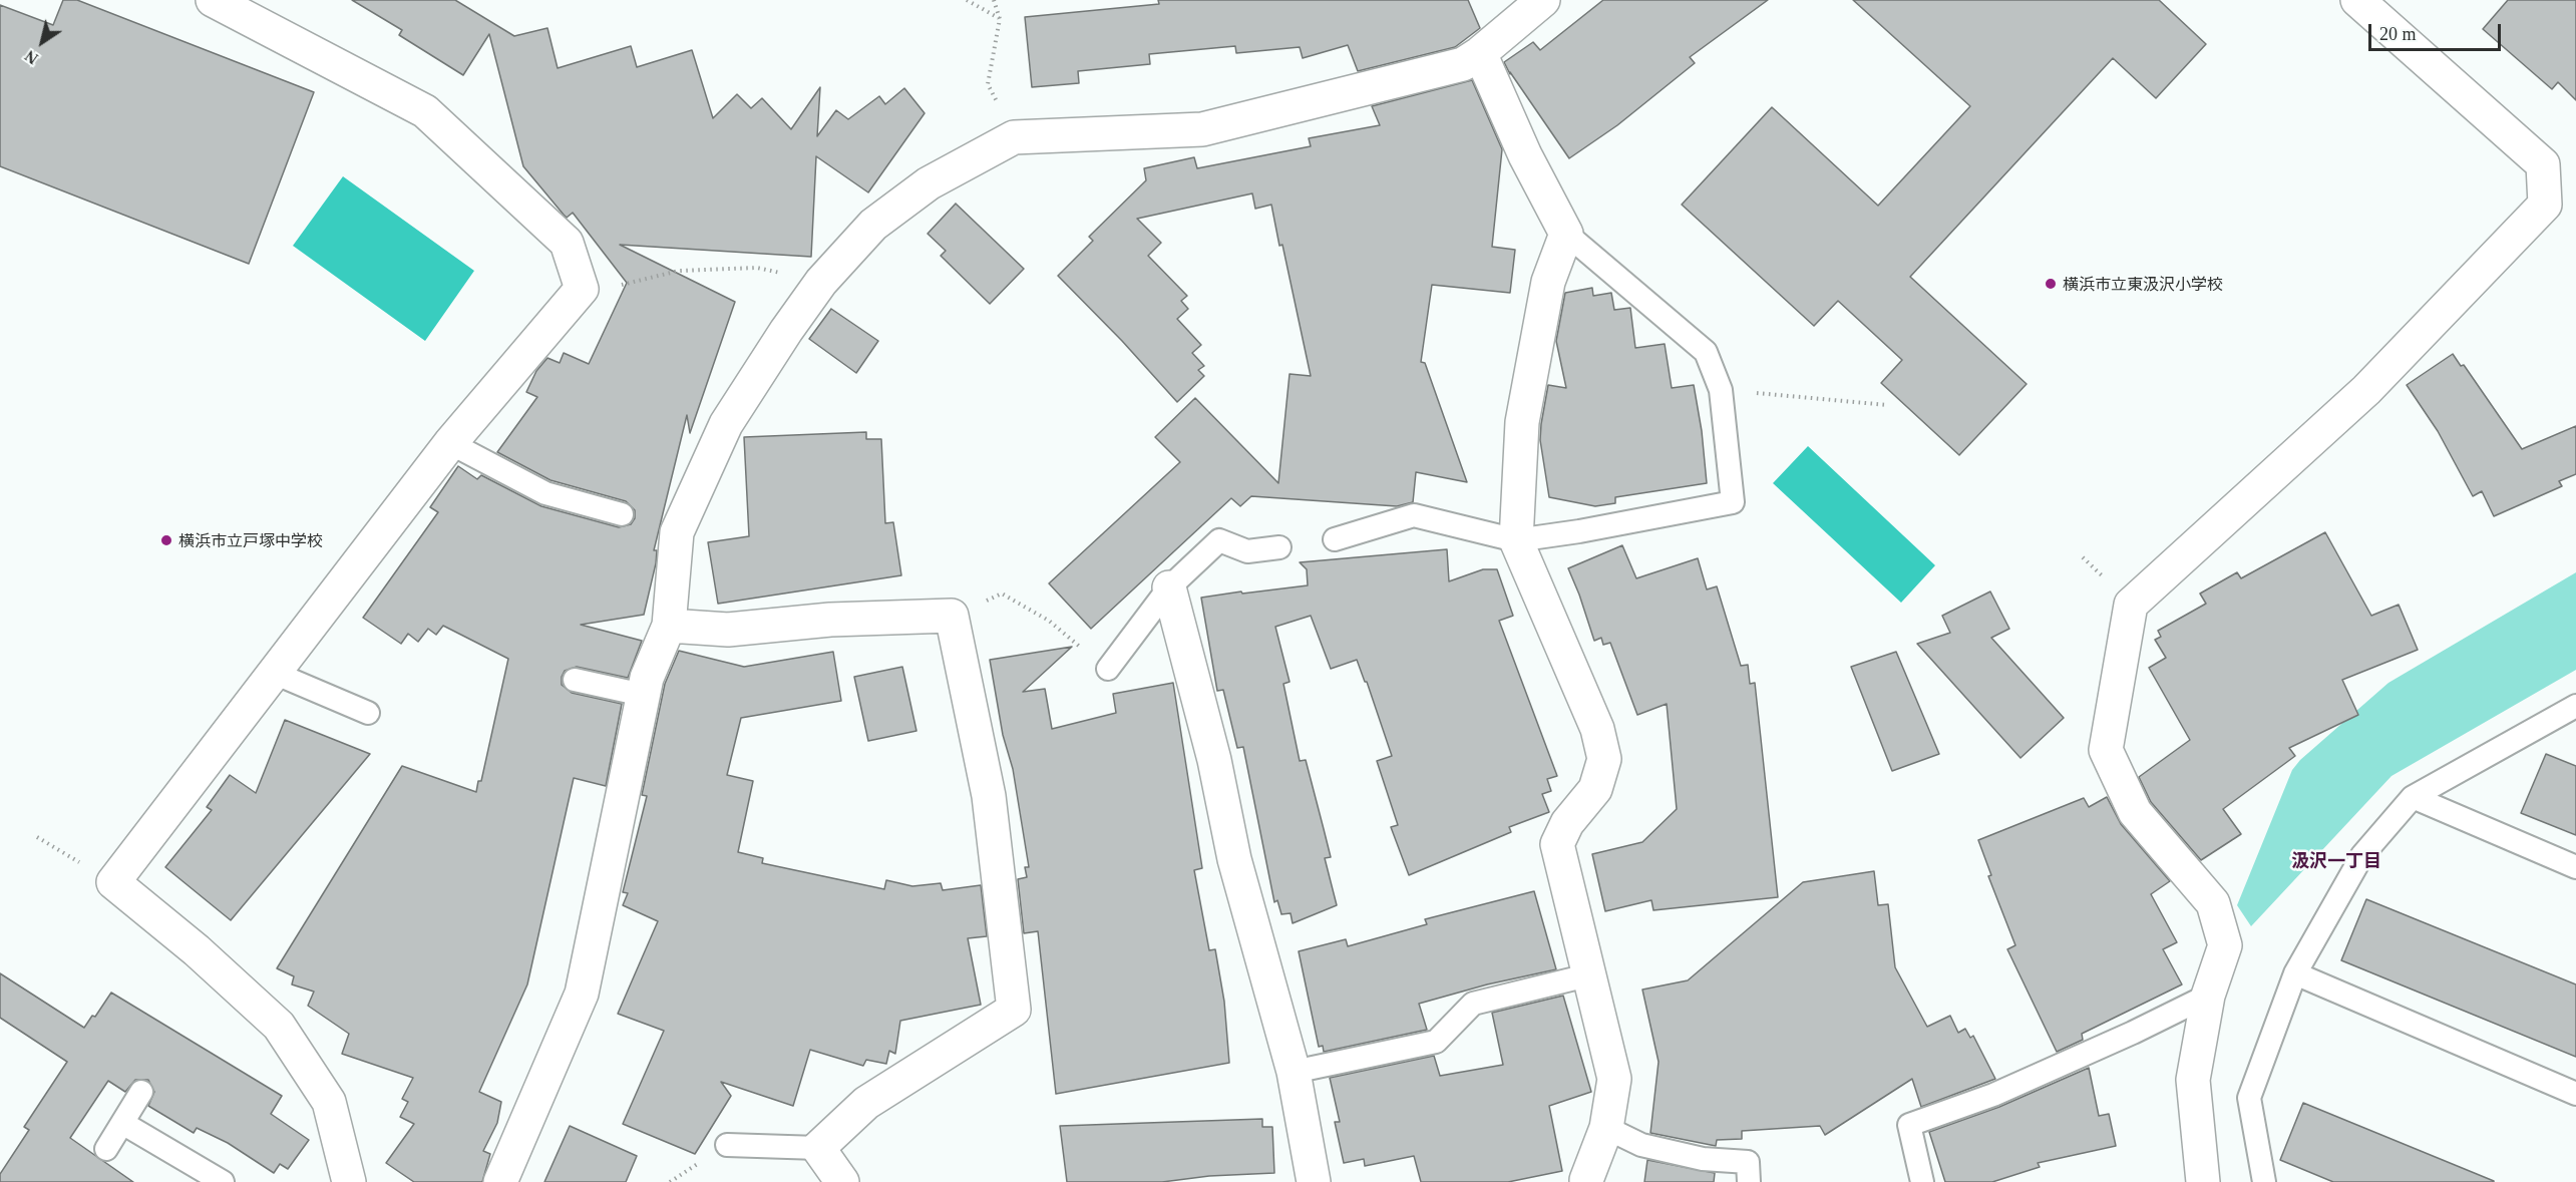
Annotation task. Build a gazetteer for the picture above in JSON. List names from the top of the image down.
{
  "districts": ["汲沢一丁目"],
  "places": ["横浜市立東汲沢小学校", "横浜市立戸塚中学校"],
  "scale_bar": "20 m",
  "north": "bottom left"
}
